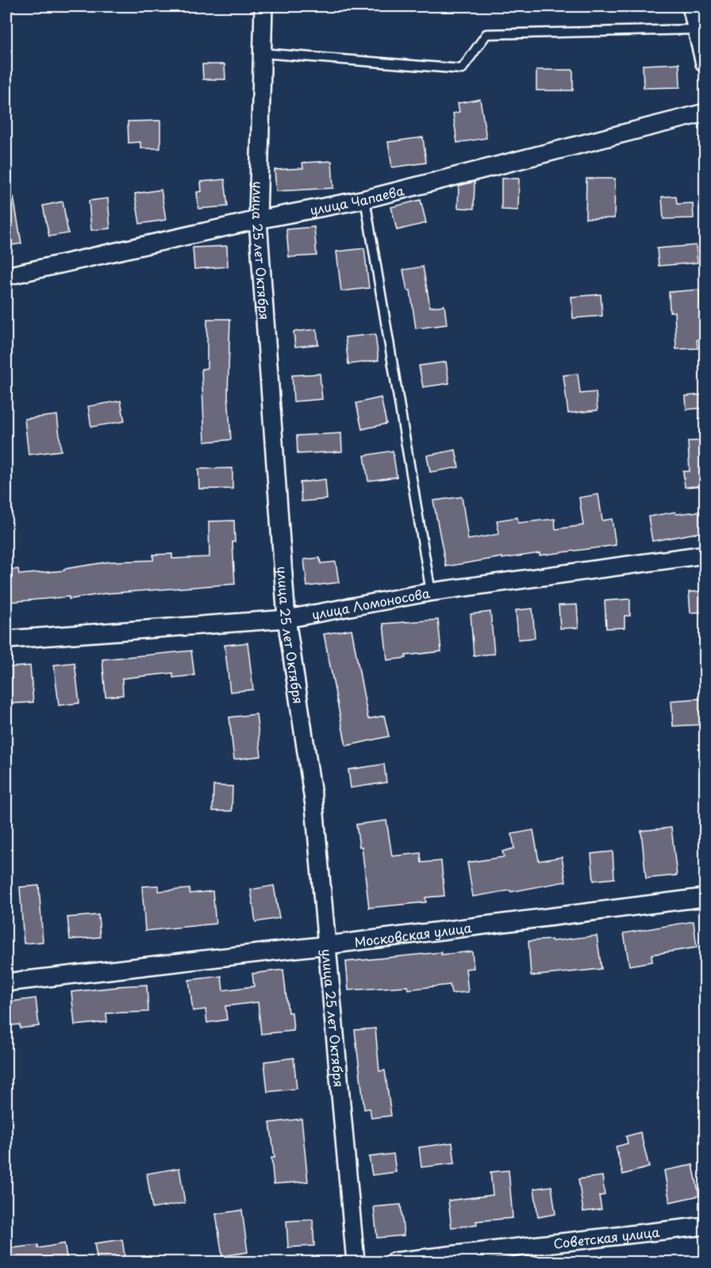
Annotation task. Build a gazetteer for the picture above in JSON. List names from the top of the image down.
{
  "streets": {
    "street": [
      "улица Чапаева",
      "улица 25 лет Октября",
      "улица Ломоносова",
      "Московская улица",
      "Советская улица"
    ]
  },
  "crossings": [
    ["улица Чапаева", "улица 25 лет Октября"],
    ["улица 25 лет Октября", "улица Ломоносова"],
    ["улица 25 лет Октября", "Московская улица"]
  ]
}
